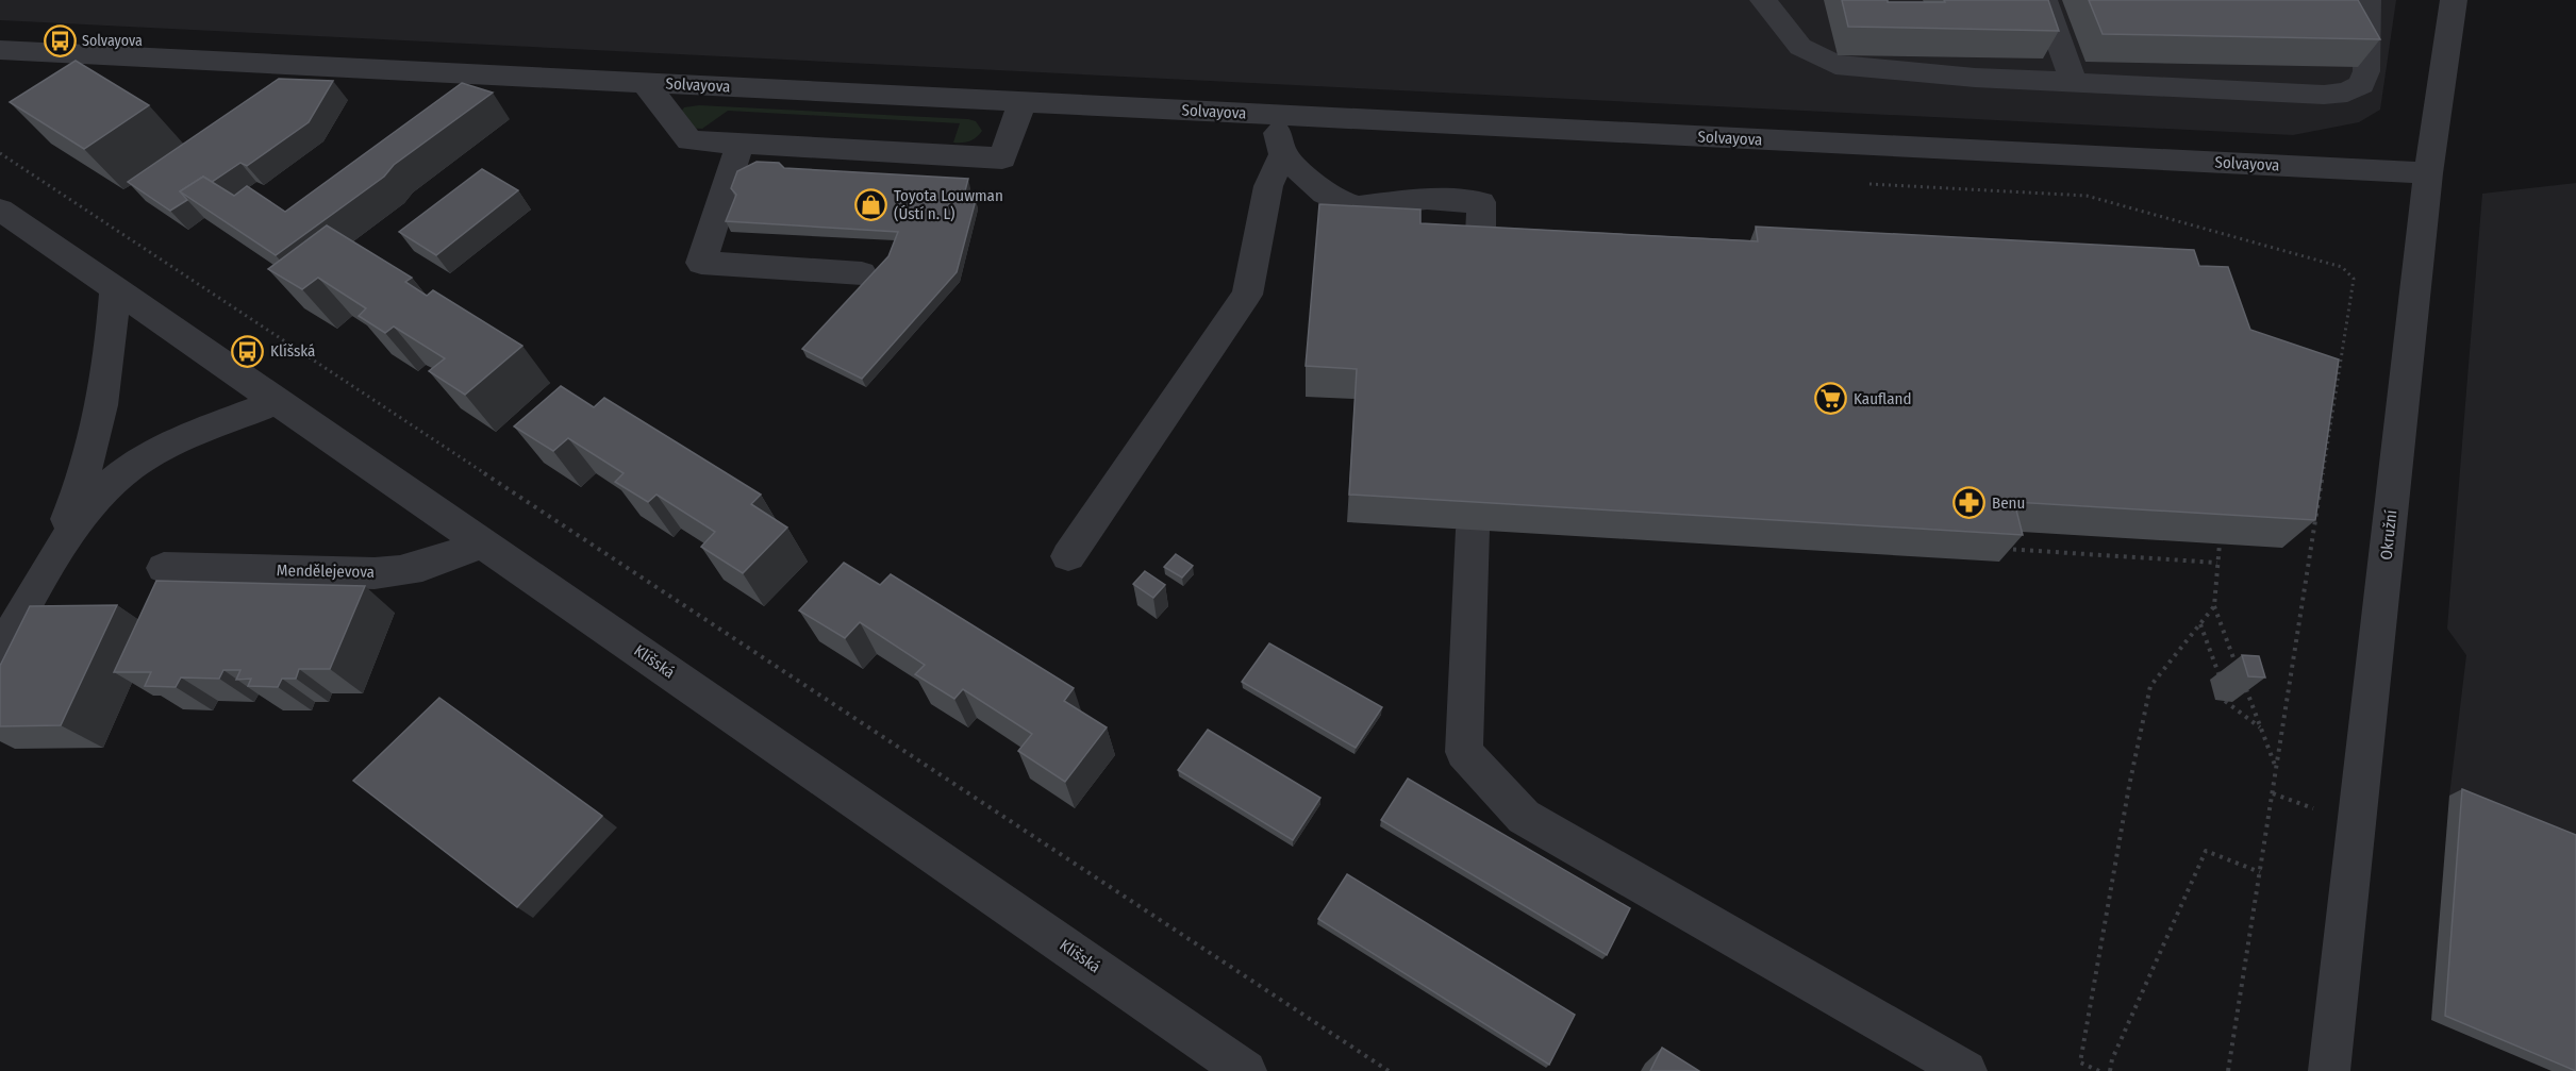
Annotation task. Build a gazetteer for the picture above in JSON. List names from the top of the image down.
{
  "streets": {
    "street": [
      "Solvayova",
      "Okružní",
      "Mendělejevova",
      "Klíšská"
    ]
  },
  "crossings": [
    ["Solvayova", "Okružní"],
    ["Mendělejevova", "Klíšská"]
  ],
  "places": {
    "bus stop": ["Solvayova", "Klíšská"],
    "shop": ["Toyota Louwman (Ústí n. L)"],
    "supermarket": ["Kaufland"],
    "pharmacy": ["Benu"]
  }
}
